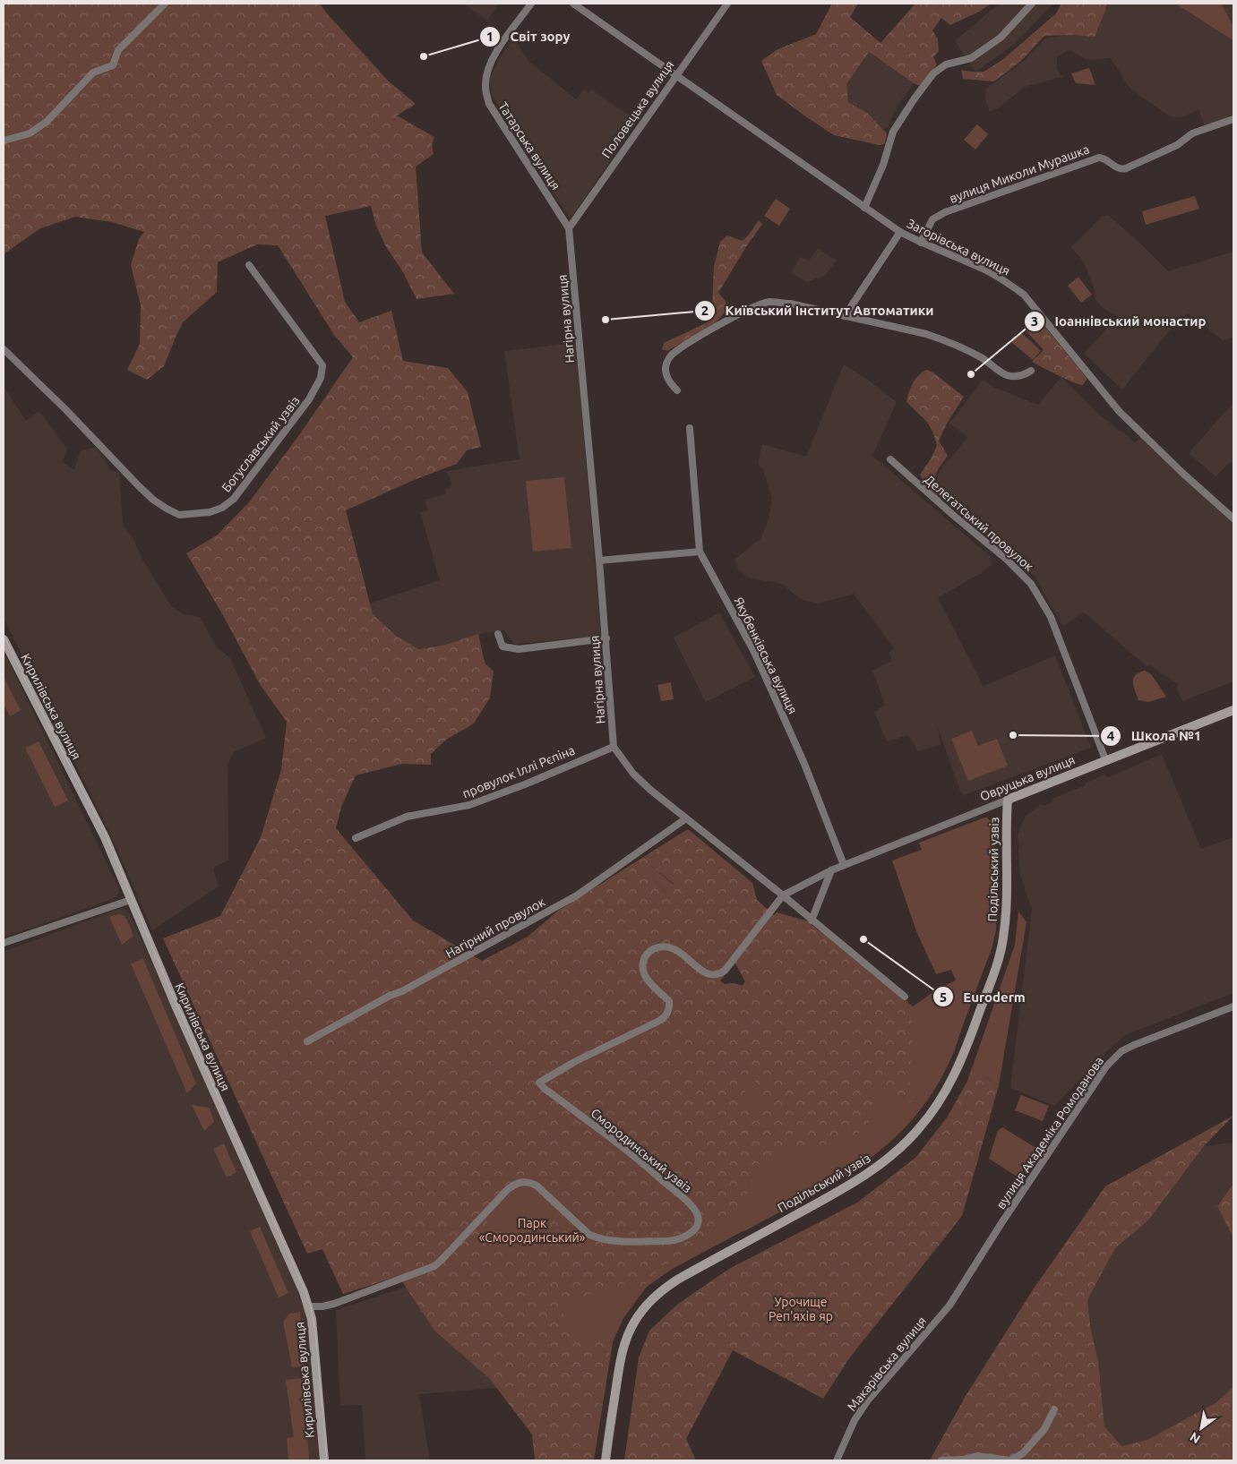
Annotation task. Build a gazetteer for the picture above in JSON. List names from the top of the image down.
{
  "streets": {
    "street": [
      "Половецька вулиця",
      "Татарська вулиця",
      "вулиця Миколи Мурашка",
      "Загорівська вулиця",
      "Нагірна вулиця",
      "Богуславський узвіз",
      "Делегатський провулок",
      "Якубенківська вулиця",
      "Кирилівська вулиця",
      "провулок Іллі Рєпіна",
      "Овруцька вулиця",
      "Подільський узвіз",
      "Нагірний провулок",
      "вулиця Академіка Ромоданова",
      "Смородинський узвіз",
      "Макарівська вулиця"
    ]
  },
  "crossings": [
    ["Половецька вулиця", "Татарська вулиця"],
    ["Половецька вулиця", "Загорівська вулиця"],
    ["Половецька вулиця", "Нагірна вулиця"],
    ["Татарська вулиця", "Нагірна вулиця"],
    ["вулиця Миколи Мурашка", "Загорівська вулиця"],
    ["Нагірна вулиця", "провулок Іллі Рєпіна"],
    ["Делегатський провулок", "Овруцька вулиця"],
    ["Якубенківська вулиця", "Овруцька вулиця"],
    ["Кирилівська вулиця", "Смородинський узвіз"],
    ["Овруцька вулиця", "Подільський узвіз"],
    ["Овруцька вулиця", "Смородинський узвіз"],
    ["вулиця Академіка Ромоданова", "Макарівська вулиця"]
  ],
  "parks": ["Парк «Смородинський»", "Урочище Реп'яхів яр"],
  "places": [
    "Світ зору",
    "Київський Інститут Автоматики",
    "Іоаннівський монастир",
    "Школа №1",
    "Euroderm"
  ],
  "north": "bottom left"
}
